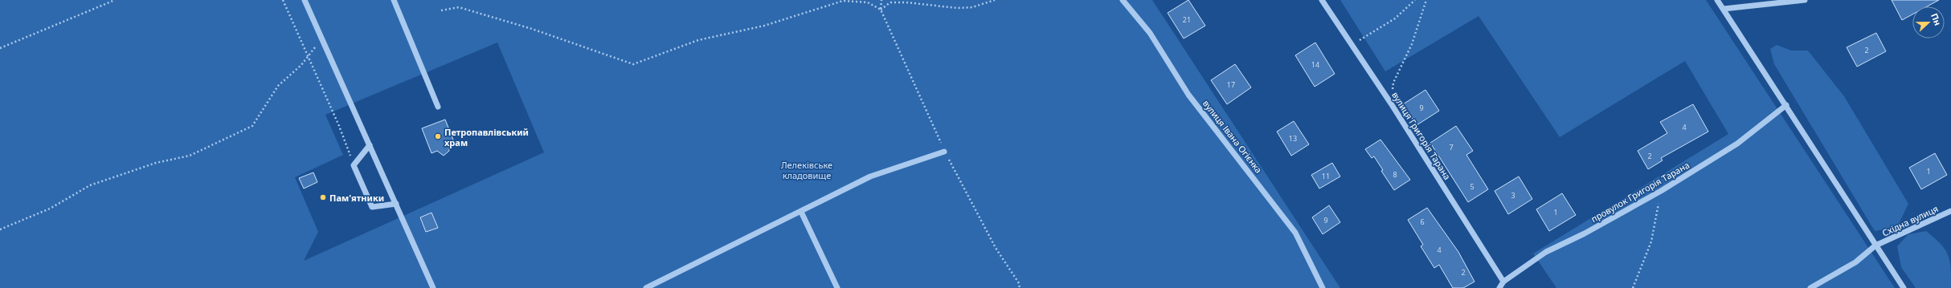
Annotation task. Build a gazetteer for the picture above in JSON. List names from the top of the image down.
{
  "streets": {
    "street": [
      "вулиця Григорія Тарана",
      "вулиця Івана Огієнка",
      "провулок Григорія Тарана",
      "Східна вулиця"
    ]
  },
  "crossings": [
    ["вулиця Григорія Тарана", "провулок Григорія Тарана"]
  ],
  "parks": ["Лелеківське кладовище"],
  "places": ["Петропавлівський храм", "Пам'ятники"],
  "house_numbers": [
    "21",
    "2",
    "14",
    "17",
    "9",
    "4",
    "13",
    "7",
    "2",
    "1",
    "8",
    "11",
    "5",
    "3",
    "1",
    "9",
    "6",
    "4",
    "2"
  ],
  "north": "right"
}
